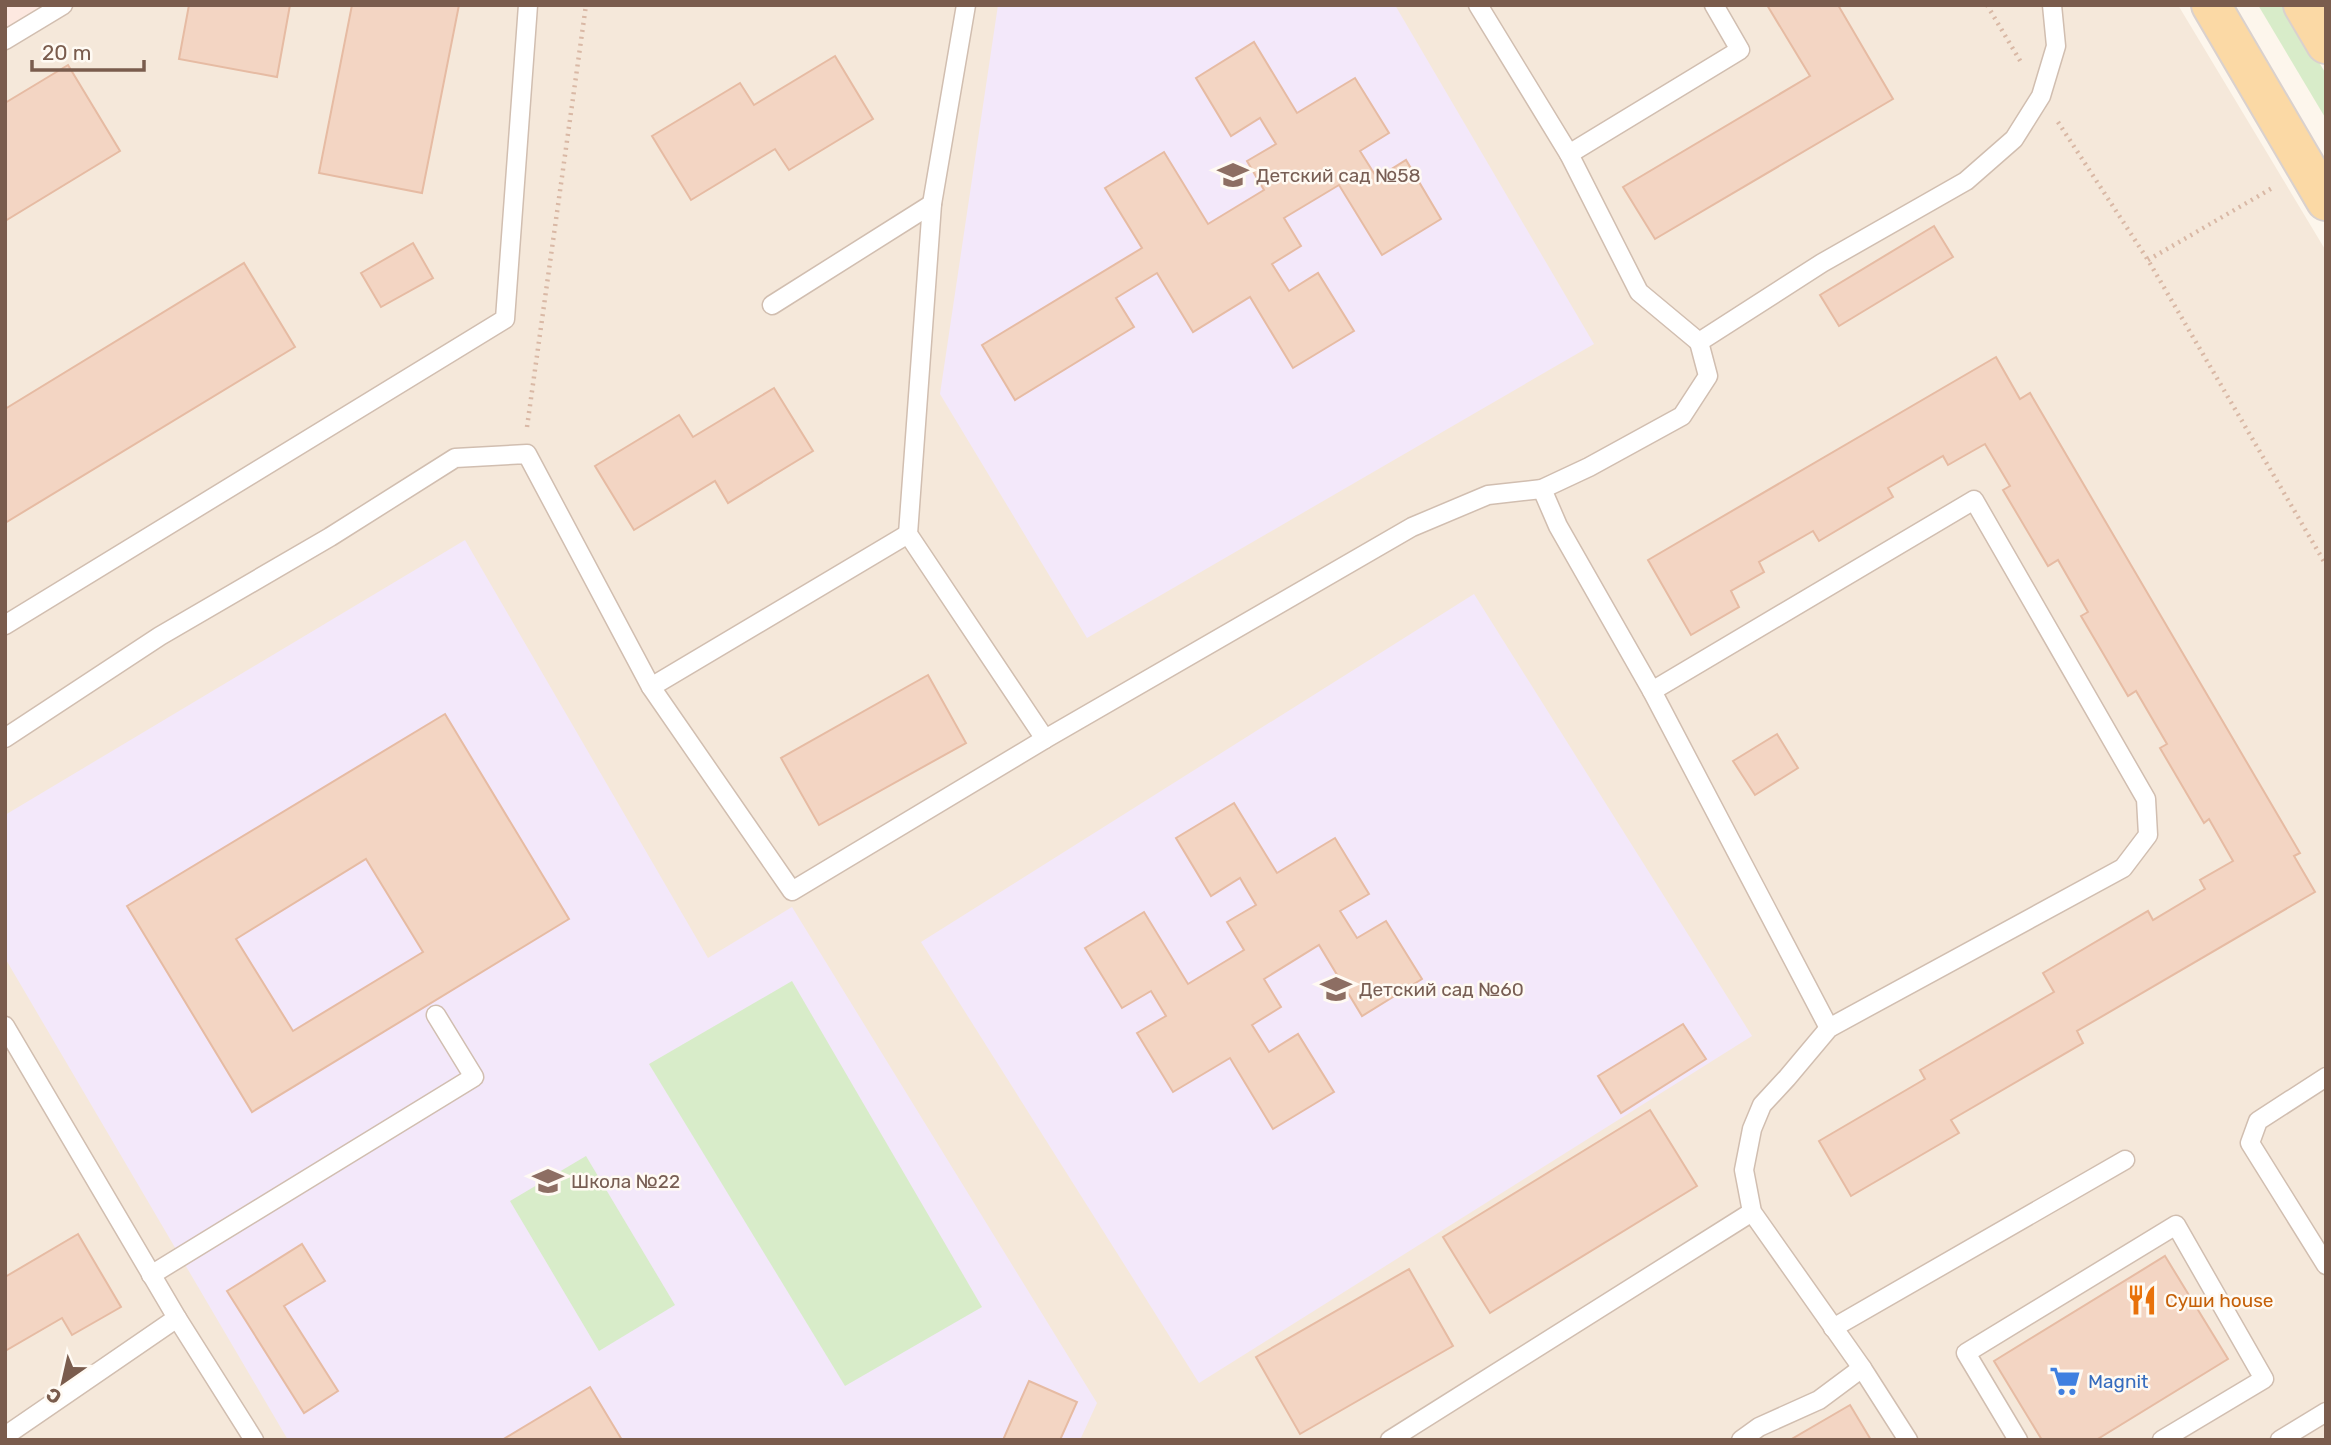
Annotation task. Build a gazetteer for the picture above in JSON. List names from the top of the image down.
{
  "places": {
    "school or university": ["Детский сад №58", "Детский сад №60", "Школа №22"],
    "restaurant": ["Суши house"],
    "supermarket": ["Magnit"]
  },
  "scale_bar": "20 m",
  "north": "bottom left"
}
